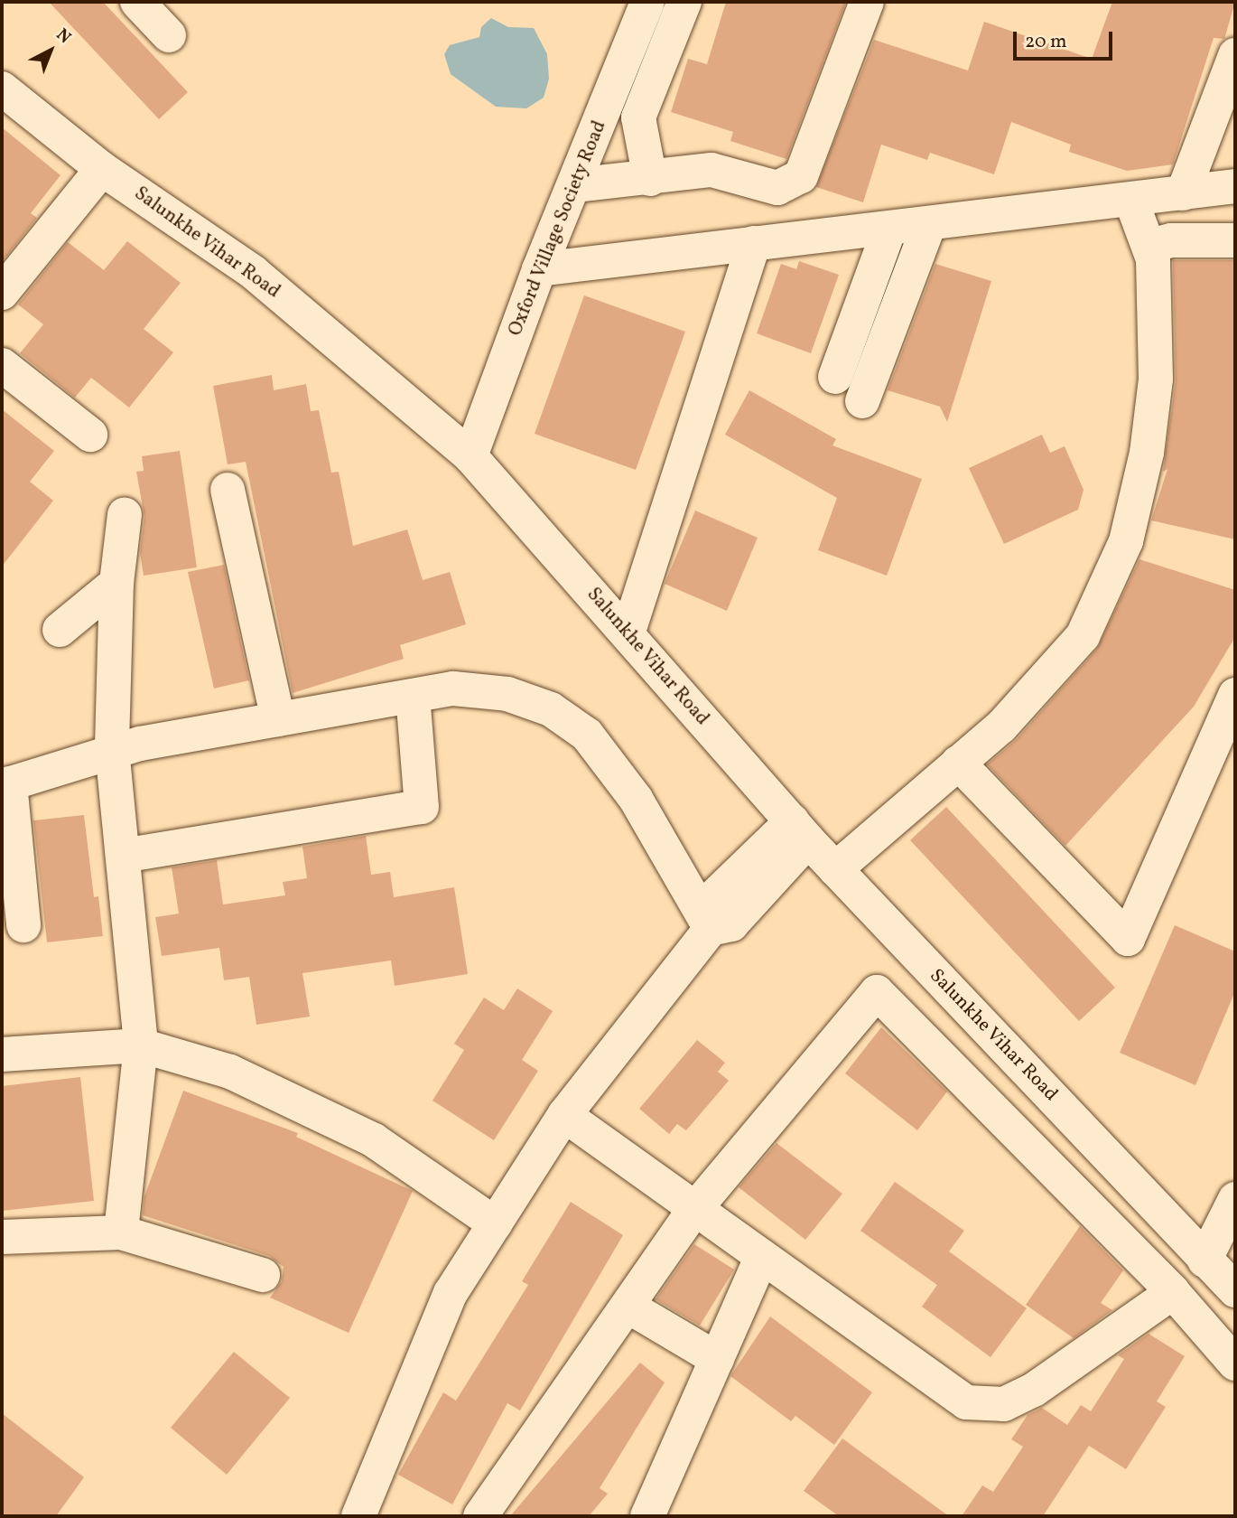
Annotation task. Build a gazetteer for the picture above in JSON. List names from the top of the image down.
{
  "streets": {
    "street": ["Oxford Village Society Road", "Salunkhe Vihar Road"]
  },
  "crossings": [
    ["Oxford Village Society Road", "Salunkhe Vihar Road"]
  ],
  "scale_bar": "20 m",
  "north": "top right"
}
